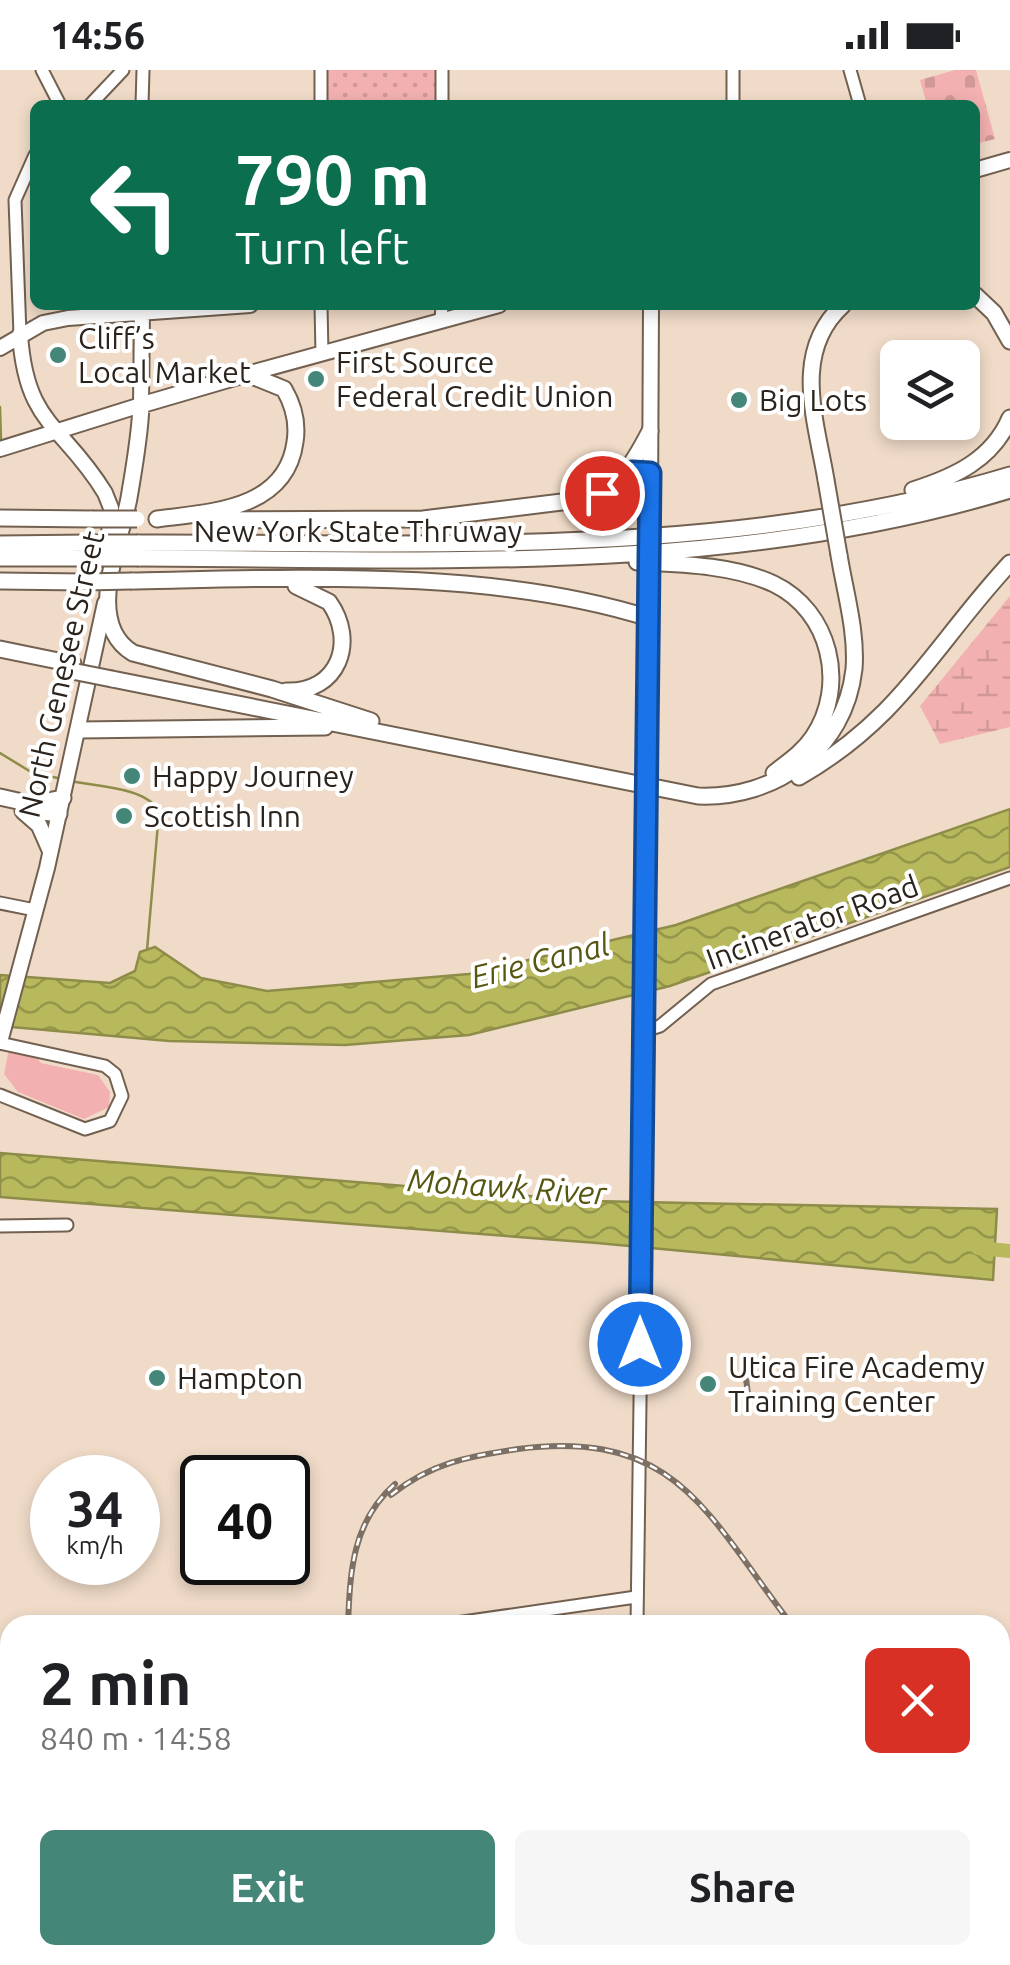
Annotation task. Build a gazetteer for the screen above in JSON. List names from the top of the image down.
{
  "streets": {
    "highway": ["New York State Thruway", "North Genesee Street"],
    "street": ["Incinerator Road"]
  },
  "water": ["Erie Canal", "Mohawk River"],
  "places": [
    "Cliff’s Local Market",
    "First Source Federal Credit Union",
    "Big Lots",
    "Happy Journey",
    "Scottish Inn",
    "Hampton",
    "Utica Fire Academy Training Center"
  ],
  "page": {
    "status": "14:56",
    "turn": ["790 m", "Turn left"],
    "speed": "34 km/h",
    "limit": "40",
    "heading": ["2 min", "840 m · 14:58"],
    "buttons": ["Exit", "Share"]
  }
}
